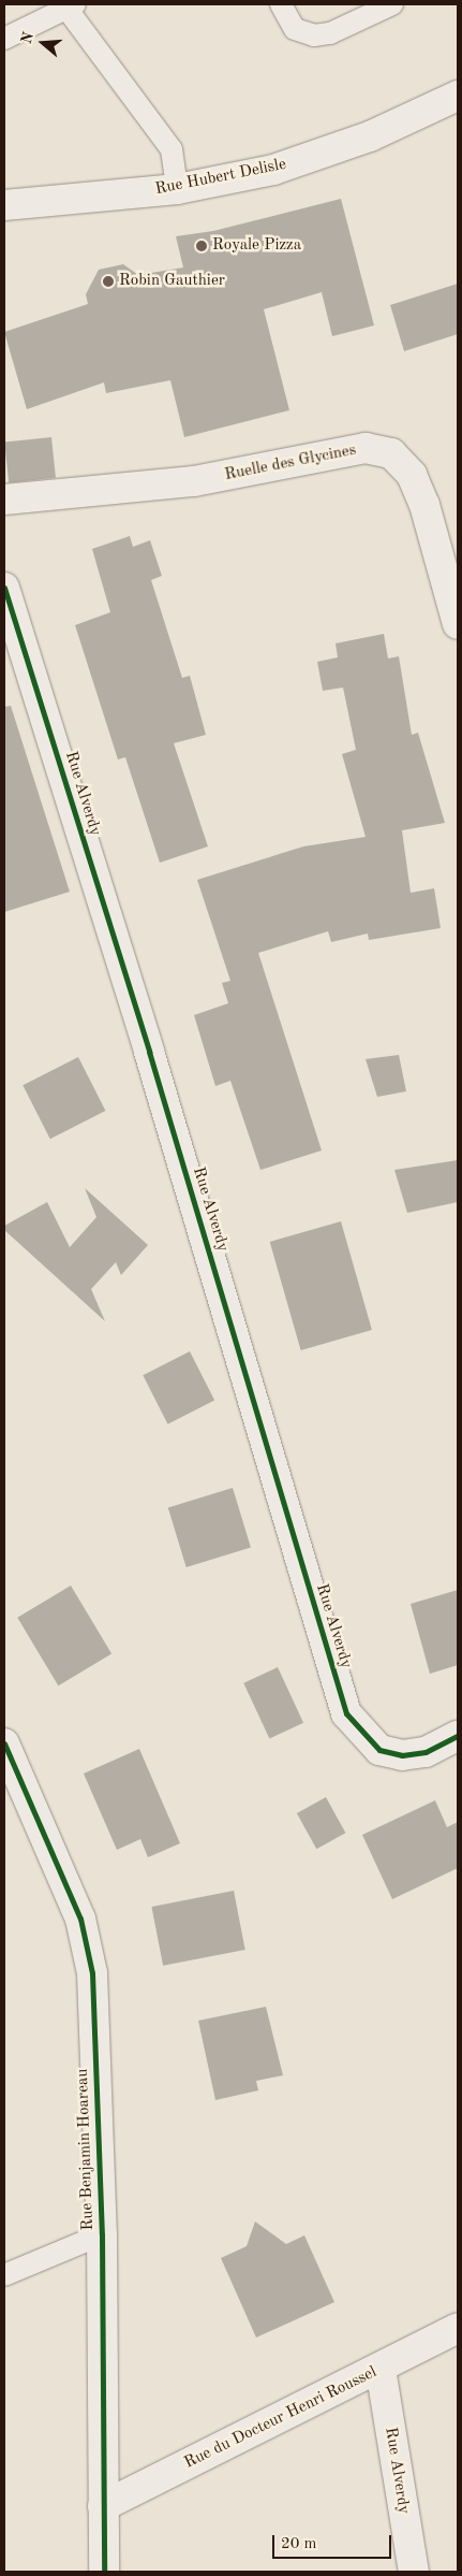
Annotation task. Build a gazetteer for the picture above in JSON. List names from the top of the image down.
{
  "streets": {
    "street": [
      "Rue Hubert Delisle",
      "Ruelle des Glycines",
      "Rue Alverdy",
      "Rue Benjamin Hoareau",
      "Rue du Docteur Henri Roussel"
    ]
  },
  "crossings": [
    ["Rue Alverdy", "Rue du Docteur Henri Roussel"],
    ["Rue Benjamin Hoareau", "Rue du Docteur Henri Roussel"]
  ],
  "places": ["Royale Pizza", "Robin Gauthier"],
  "scale_bar": "20 m",
  "north": "left"
}
